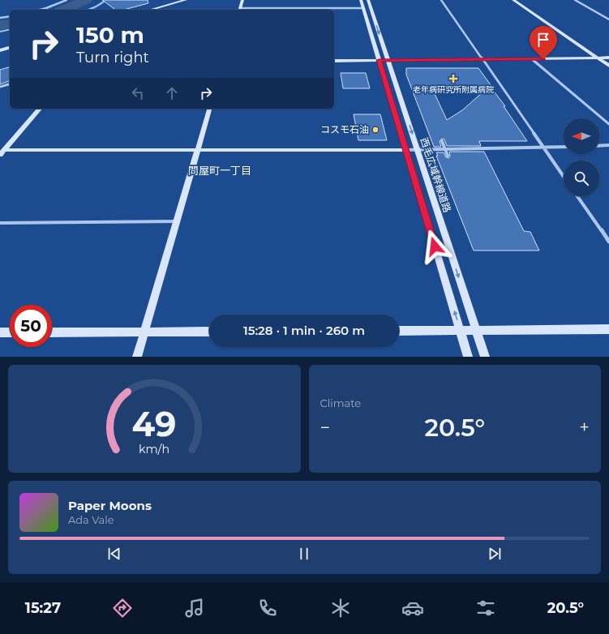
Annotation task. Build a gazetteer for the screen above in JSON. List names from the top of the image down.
{
  "streets": {
    "street": ["西毛広域幹線道路"]
  },
  "districts": ["問屋町一丁目"],
  "places": {
    "health": ["老年病研究所附属病院"],
    "other": ["コスモ石油"]
  },
  "north": "left",
  "page": {
    "turn": ["150 m", "Turn right"],
    "limit": "50",
    "trip": "15:28 · 1 min · 260 m",
    "tile": "Climate",
    "heat": ["−", "20.5°", "+"],
    "song": ["Paper Moons", "Ada Vale"],
    "tabs": ["15:27", "20.5°"],
    "gauge": ["49", "km/h"]
  }
}
